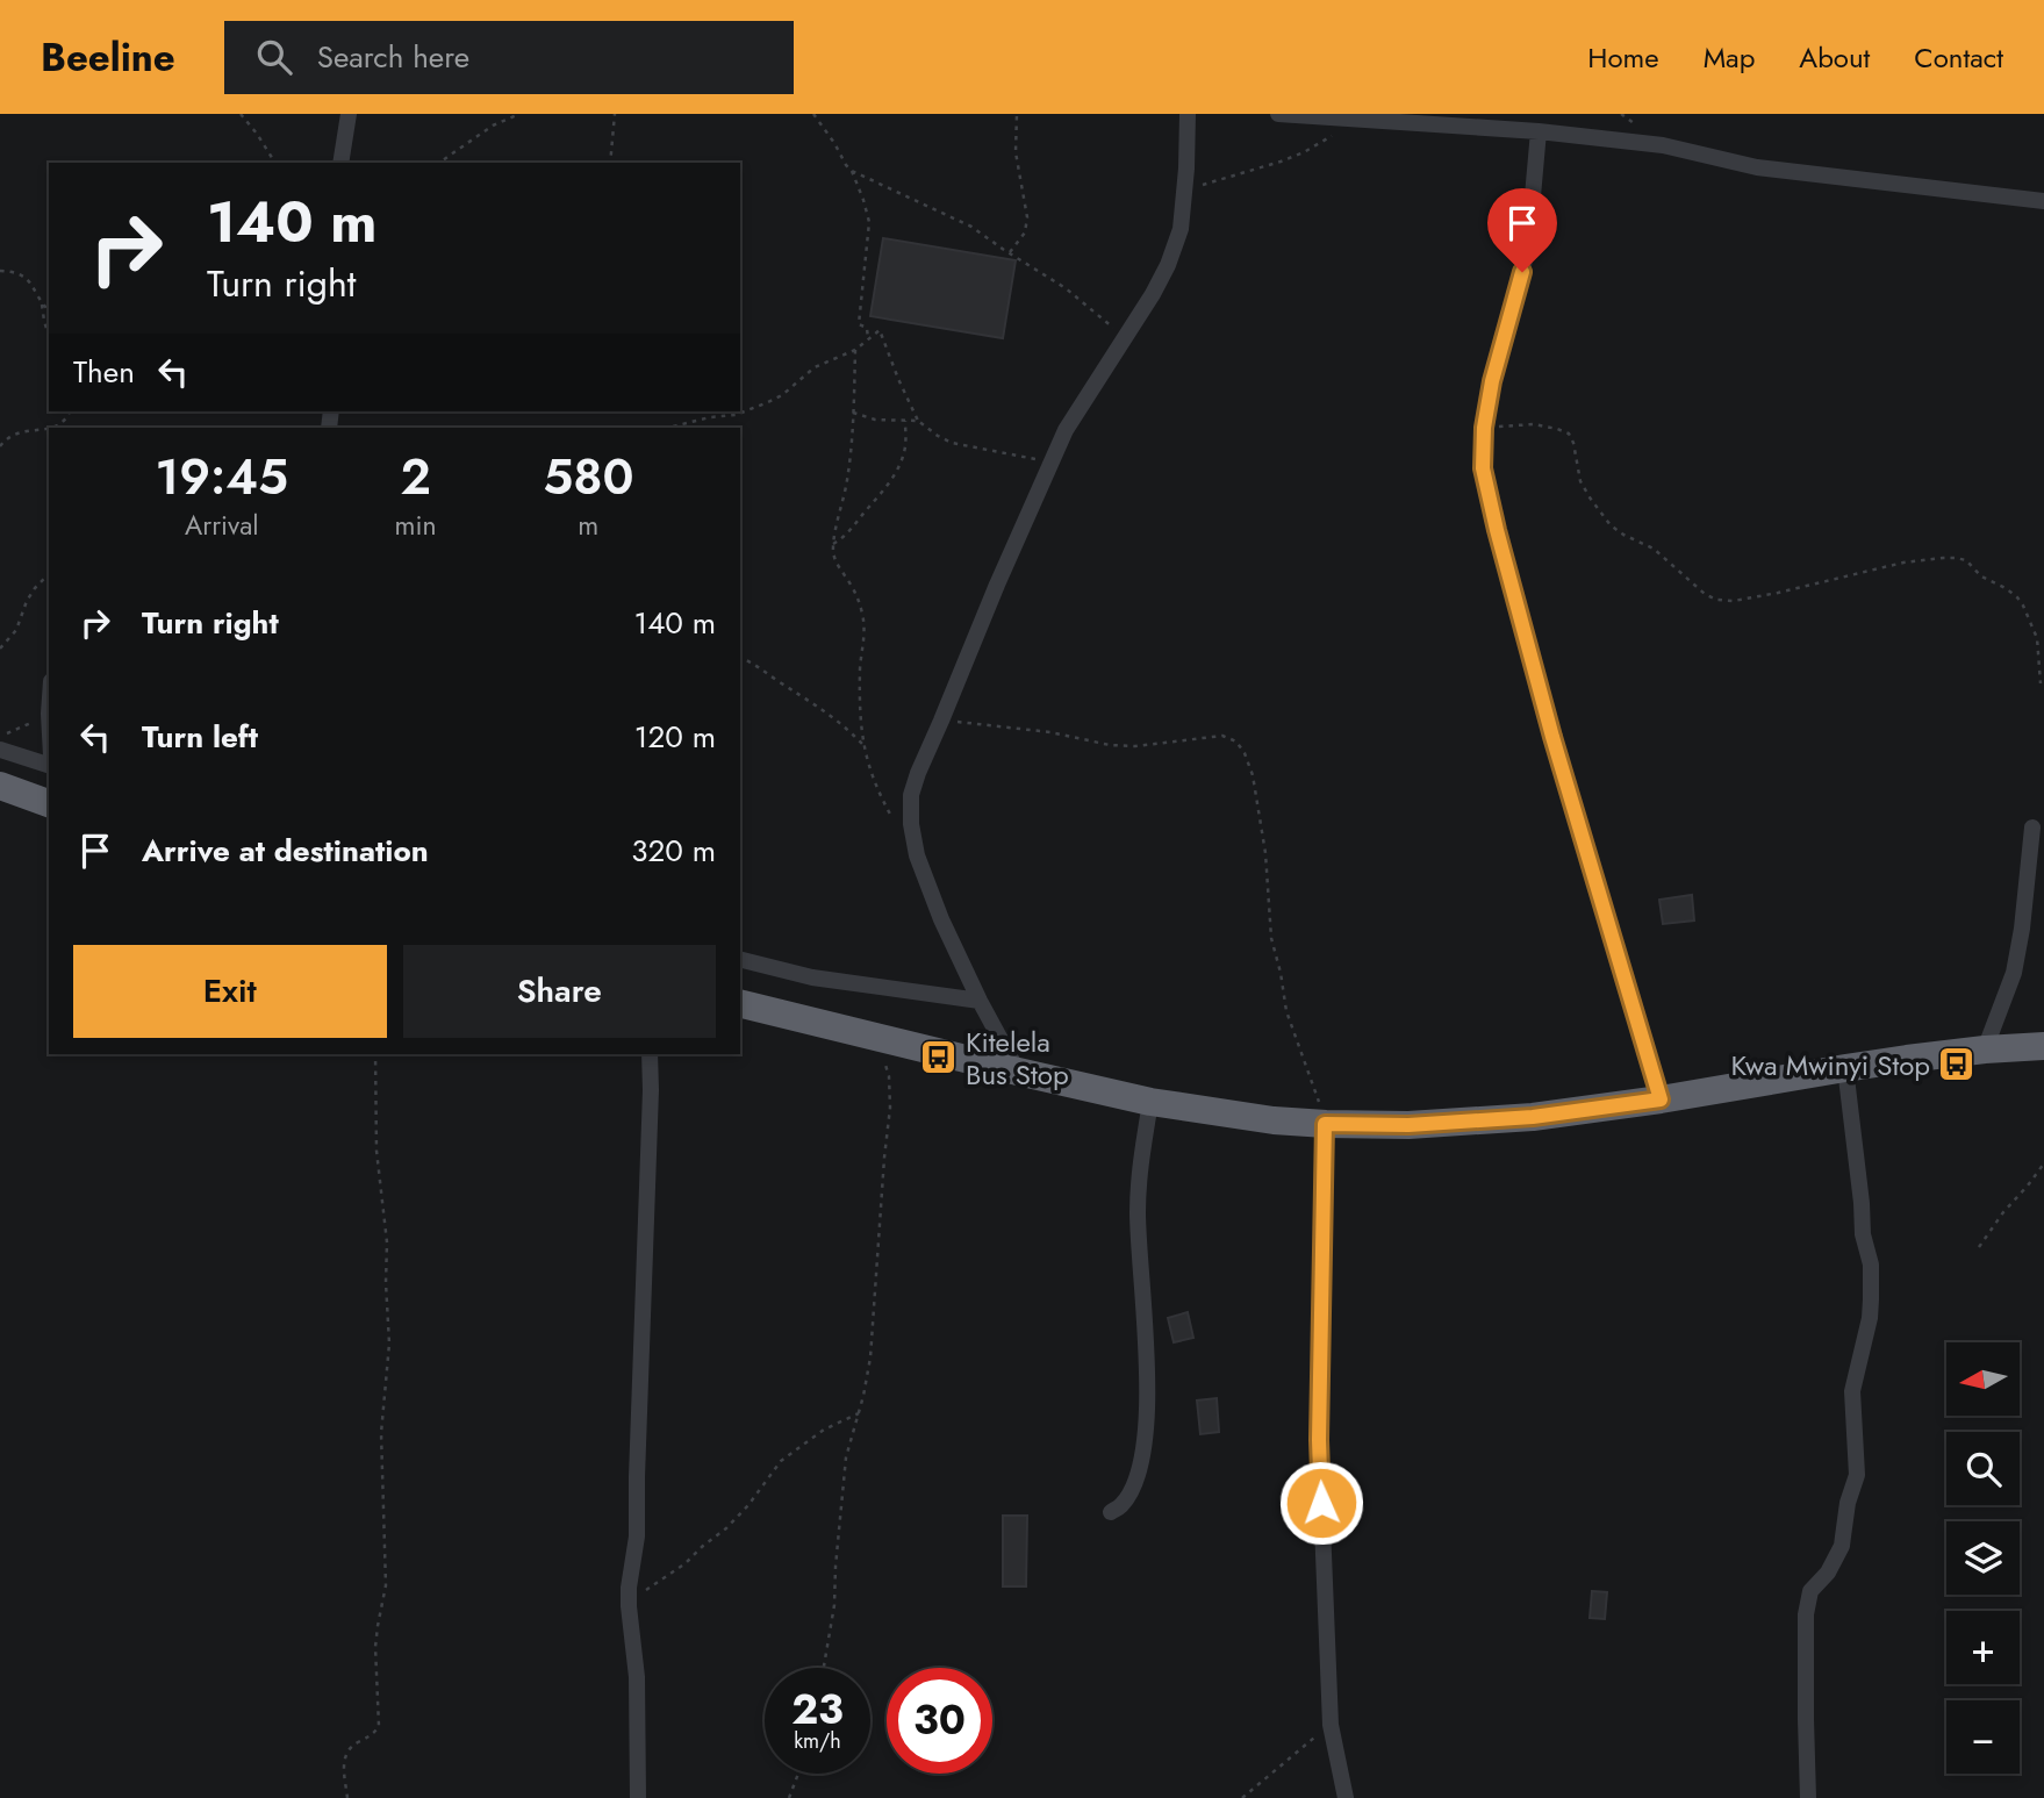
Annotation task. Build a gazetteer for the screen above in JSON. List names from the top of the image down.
{
  "places": {
    "bus stop": ["Kitelela Bus Stop", "Kwa Mwinyi Stop"]
  },
  "north": "left",
  "page": {
    "header": "Beeline",
    "search": "Search here",
    "nav": [
      "Home",
      "Map",
      "About",
      "Contact"
    ],
    "turn": ["140 m", "Turn right"],
    "then": "Then",
    "eta": [
      "19:45",
      "Arrival",
      "2",
      "min",
      "580",
      "m"
    ],
    "list": [
      {
        "name": "Turn right",
        "value": "140 m"
      },
      {
        "name": "Turn left",
        "value": "120 m"
      },
      {
        "name": "Arrive at destination",
        "value": "320 m"
      }
    ],
    "buttons": ["Exit", "Share"],
    "map_buttons": ["+", "−"],
    "speed": "23 km/h",
    "limit": "30"
  }
}
